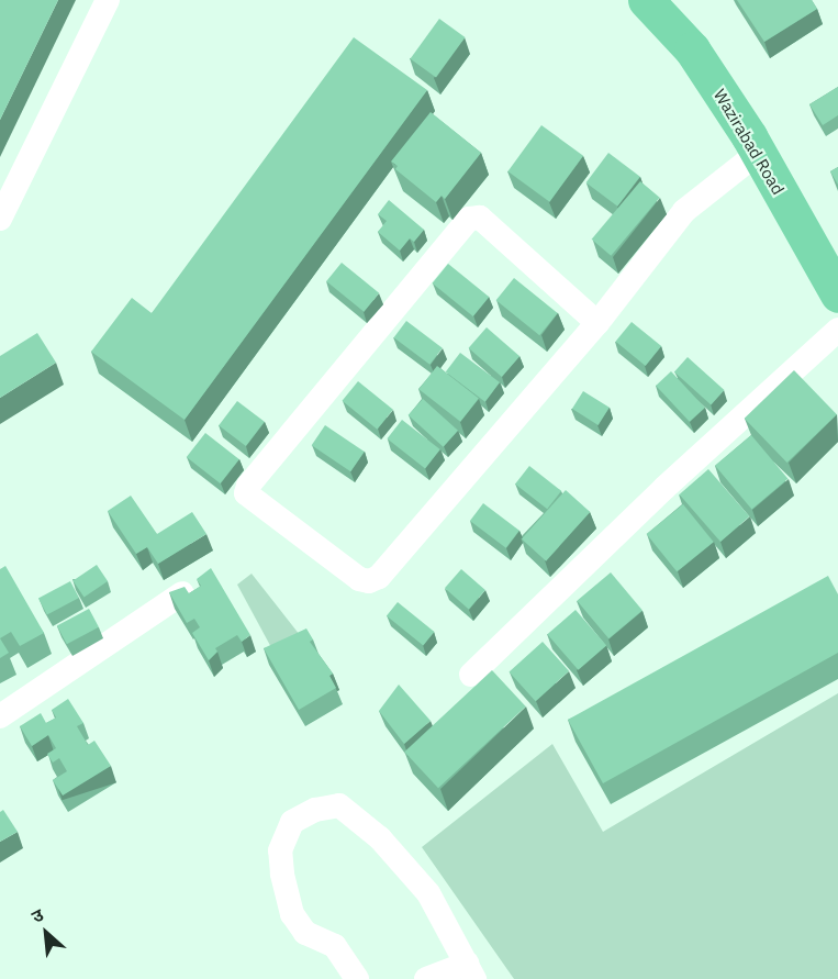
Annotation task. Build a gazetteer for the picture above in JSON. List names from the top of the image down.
{
  "streets": {
    "highway": ["Wazirabad Road"]
  },
  "north": "top left"
}
